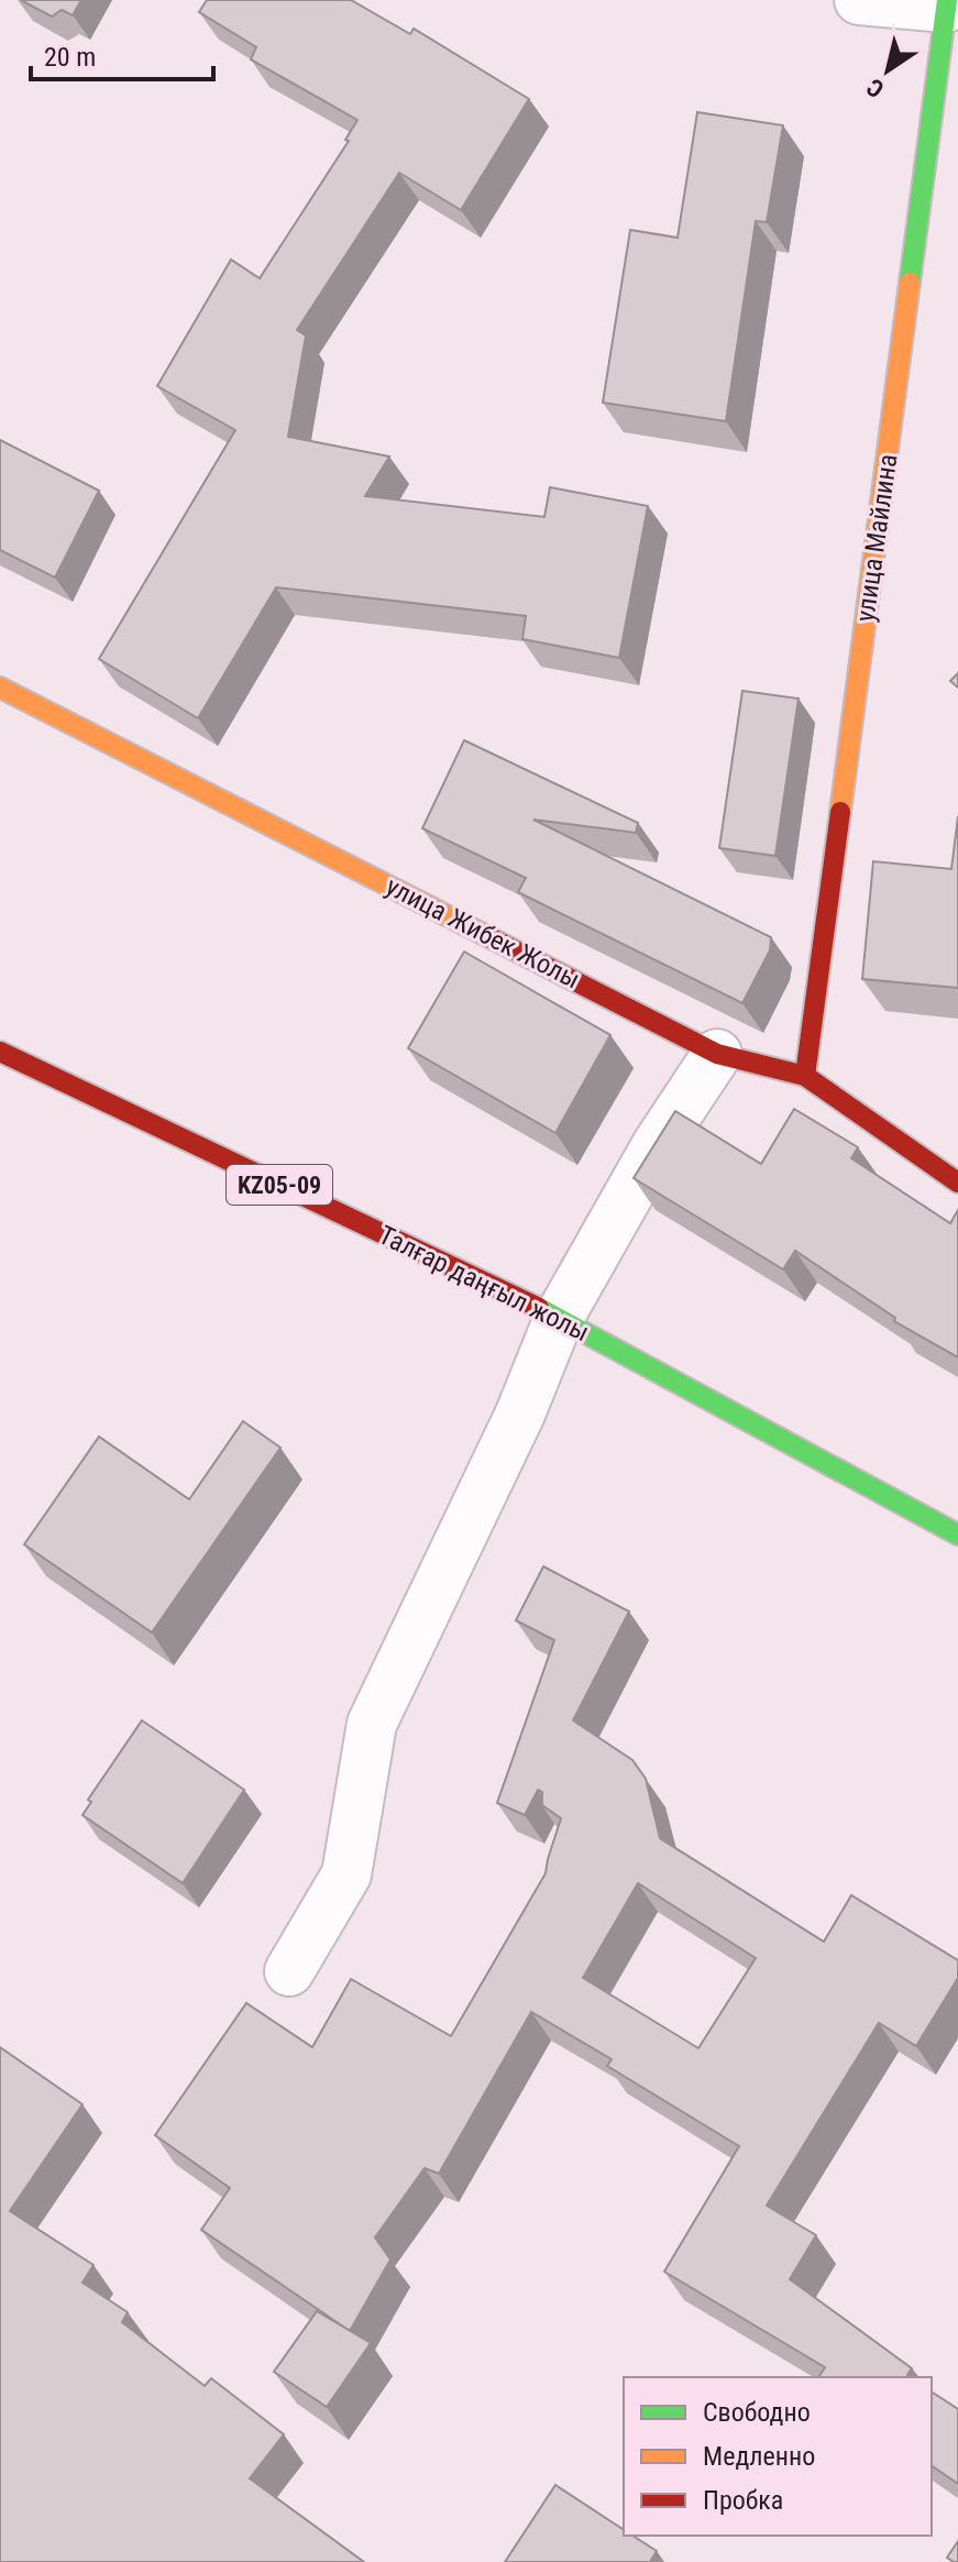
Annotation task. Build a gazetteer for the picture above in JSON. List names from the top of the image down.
{
  "streets": {
    "street": [
      "улица Майлина",
      "улица Жибек Жолы",
      "KZ05-09",
      "Талғар даңғыл жолы"
    ]
  },
  "crossings": [
    ["улица Майлина", "улица Жибек Жолы"]
  ],
  "legend": ["Свободно", "Медленно", "Пробка"],
  "scale_bar": "20 m",
  "north": "bottom left"
}
